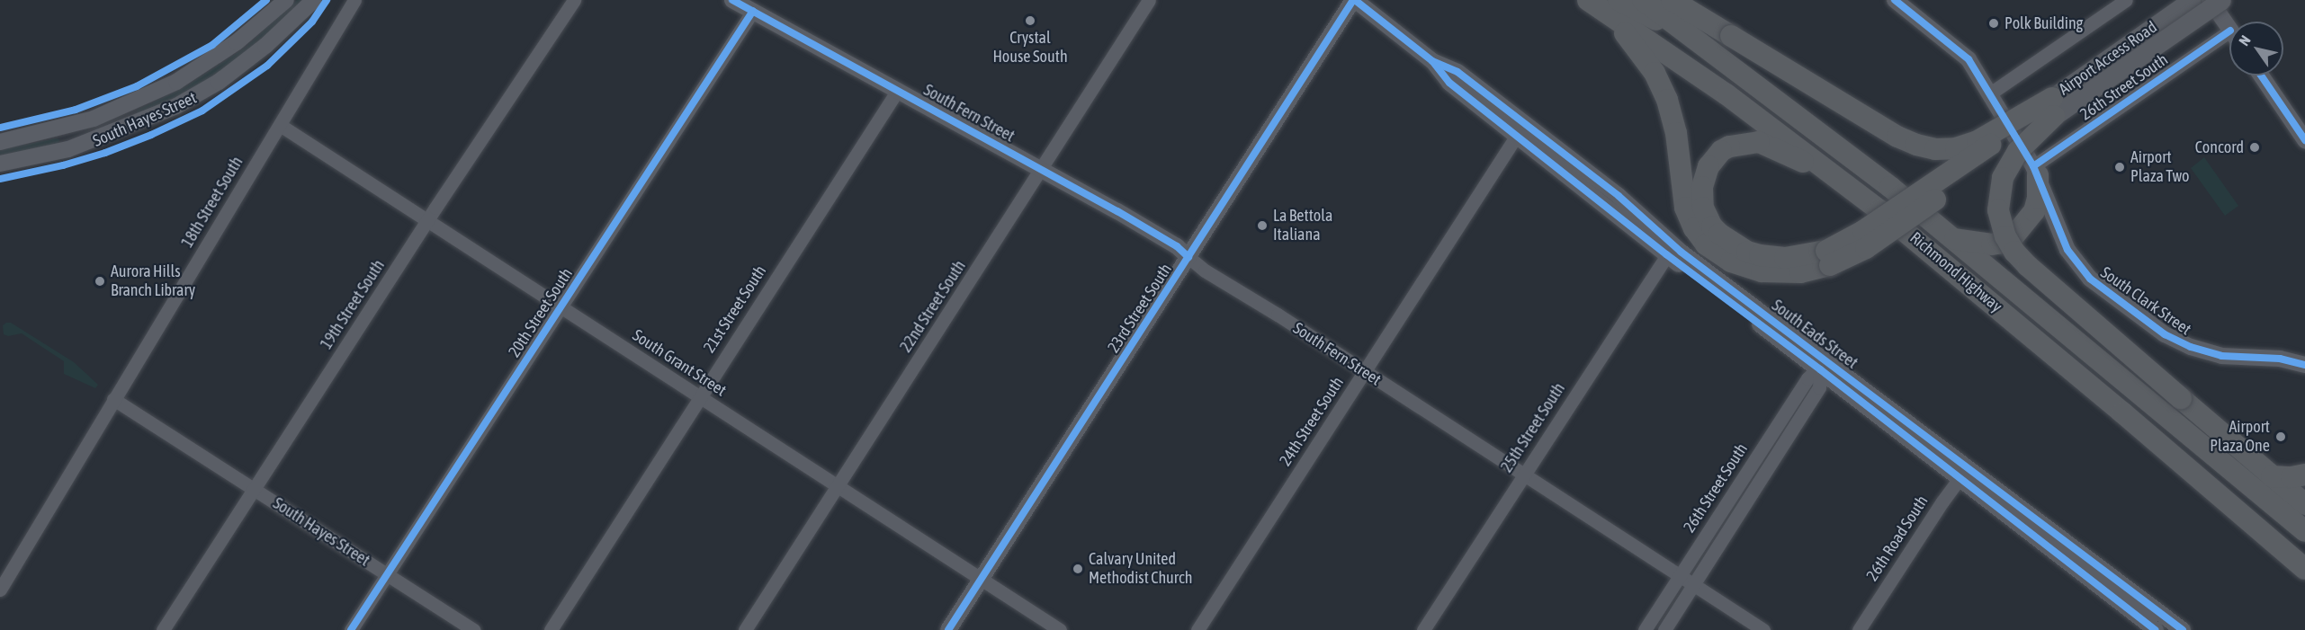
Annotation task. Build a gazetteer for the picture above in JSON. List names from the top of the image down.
{
  "streets": {
    "highway": ["Richmond Highway"],
    "main road": ["Airport Access Road"],
    "street": [
      "26th Street South",
      "South Fern Street",
      "South Hayes Street",
      "18th Street South",
      "South Clark Street",
      "19th Street South",
      "22nd Street South",
      "23rd Street South",
      "21st Street South",
      "20th Street South",
      "South Eads Street",
      "South Grant Street",
      "24th Street South",
      "25th Street South",
      "26th Road South"
    ]
  },
  "crossings": [
    ["26th Street South", "South Fern Street"],
    ["26th Street South", "South Clark Street"],
    ["26th Street South", "South Eads Street"],
    ["South Fern Street", "22nd Street South"],
    ["South Fern Street", "23rd Street South"],
    ["South Fern Street", "21st Street South"],
    ["South Fern Street", "20th Street South"],
    ["South Fern Street", "24th Street South"],
    ["South Fern Street", "25th Street South"],
    ["South Hayes Street", "18th Street South"],
    ["South Hayes Street", "19th Street South"],
    ["South Hayes Street", "20th Street South"],
    ["18th Street South", "South Grant Street"],
    ["19th Street South", "South Grant Street"],
    ["22nd Street South", "South Grant Street"],
    ["23rd Street South", "South Eads Street"],
    ["23rd Street South", "South Grant Street"],
    ["21st Street South", "South Grant Street"],
    ["20th Street South", "South Grant Street"],
    ["South Eads Street", "24th Street South"],
    ["South Eads Street", "25th Street South"],
    ["South Eads Street", "26th Road South"]
  ],
  "places": [
    "Crystal House South",
    "Polk Building",
    "Concord",
    "Airport Plaza Two",
    "La Bettola Italiana",
    "Aurora Hills Branch Library",
    "Airport Plaza One",
    "Calvary United Methodist Church"
  ],
  "north": "top left"
}
